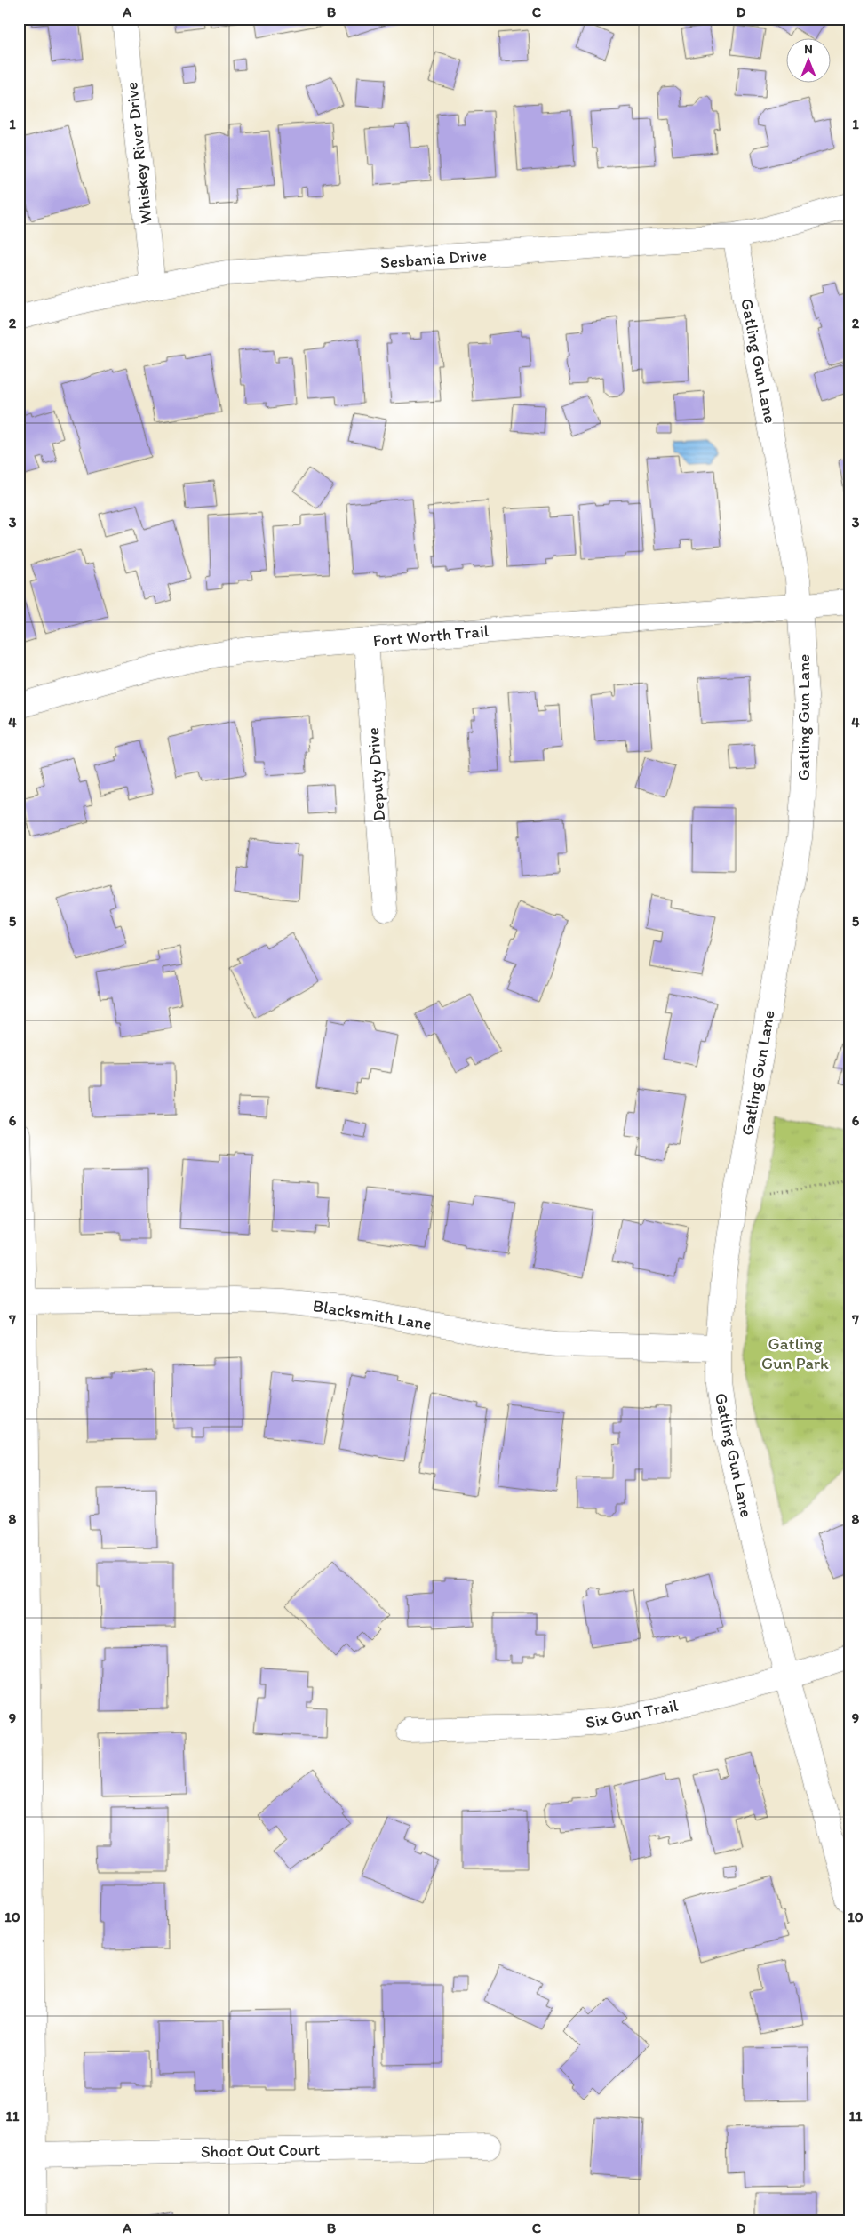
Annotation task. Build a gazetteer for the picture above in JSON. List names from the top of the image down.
{
  "streets": {
    "street": [
      "Whiskey River Drive",
      "Sesbania Drive",
      "Gatling Gun Lane",
      "Fort Worth Trail",
      "Deputy Drive",
      "Blacksmith Lane",
      "Six Gun Trail",
      "Shoot Out Court"
    ]
  },
  "crossings": [
    ["Whiskey River Drive", "Sesbania Drive"],
    ["Sesbania Drive", "Gatling Gun Lane"],
    ["Gatling Gun Lane", "Fort Worth Trail"],
    ["Gatling Gun Lane", "Blacksmith Lane"],
    ["Gatling Gun Lane", "Six Gun Trail"],
    ["Fort Worth Trail", "Deputy Drive"]
  ],
  "parks": ["Gatling Gun Park"],
  "north": "top",
  "grid": {
    "columns": [
      "A",
      "B",
      "C",
      "D"
    ],
    "rows": [
      "1",
      "2",
      "3",
      "4",
      "5",
      "6",
      "7",
      "8",
      "9",
      "10",
      "11"
    ]
  }
}
